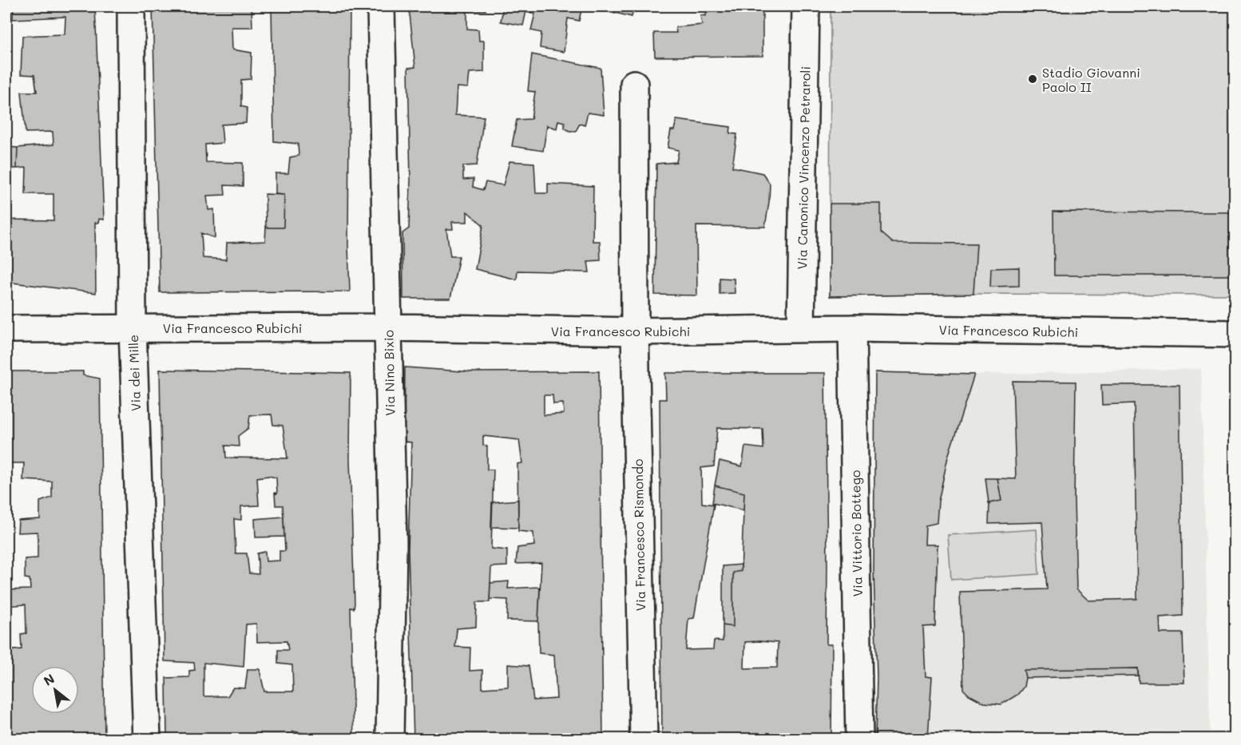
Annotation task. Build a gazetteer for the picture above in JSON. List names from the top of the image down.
{
  "streets": {
    "street": [
      "Via Canonico Vincenzo Petraroli",
      "Via Francesco Rubichi",
      "Via dei Mille",
      "Via Nino Bixio",
      "Via Vittorio Bottego",
      "Via Francesco Rismondo"
    ]
  },
  "crossings": [
    ["Via Canonico Vincenzo Petraroli", "Via Francesco Rubichi"],
    ["Via Francesco Rubichi", "Via dei Mille"],
    ["Via Francesco Rubichi", "Via Nino Bixio"],
    ["Via Francesco Rubichi", "Via Vittorio Bottego"],
    ["Via Francesco Rubichi", "Via Francesco Rismondo"]
  ],
  "places": ["Stadio Giovanni Paolo II"],
  "north": "top left"
}
